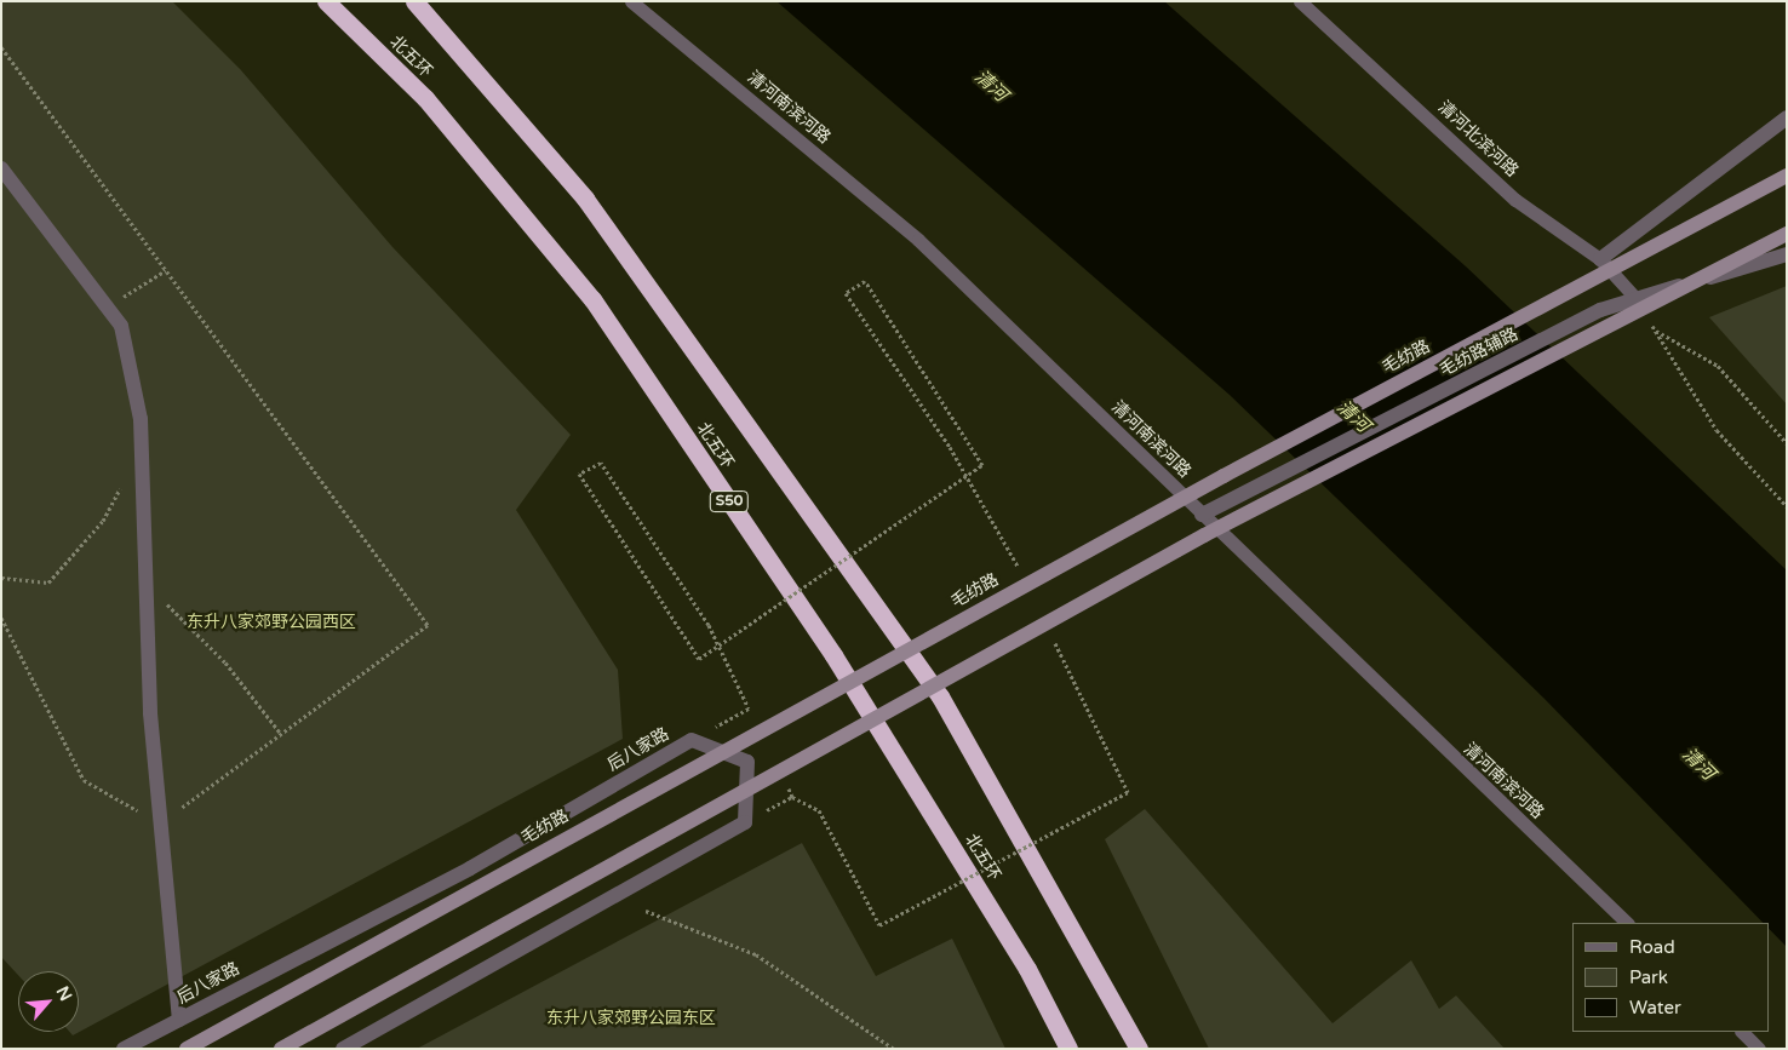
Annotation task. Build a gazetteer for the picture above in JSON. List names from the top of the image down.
{
  "streets": {
    "highway": ["北五环", "S50"],
    "main road": ["毛纺路"],
    "street": ["毛纺路辅路", "后八家路"],
    "lane": ["清河南滨河路", "清河北滨河路"]
  },
  "crossings": [
    ["清河南滨河路", "毛纺路辅路"],
    ["清河北滨河路", "毛纺路辅路"]
  ],
  "water": ["清河"],
  "parks": ["东升八家郊野公园西区", "东升八家郊野公园东区"],
  "legend": ["Road", "Park", "Water"],
  "north": "top right"
}
